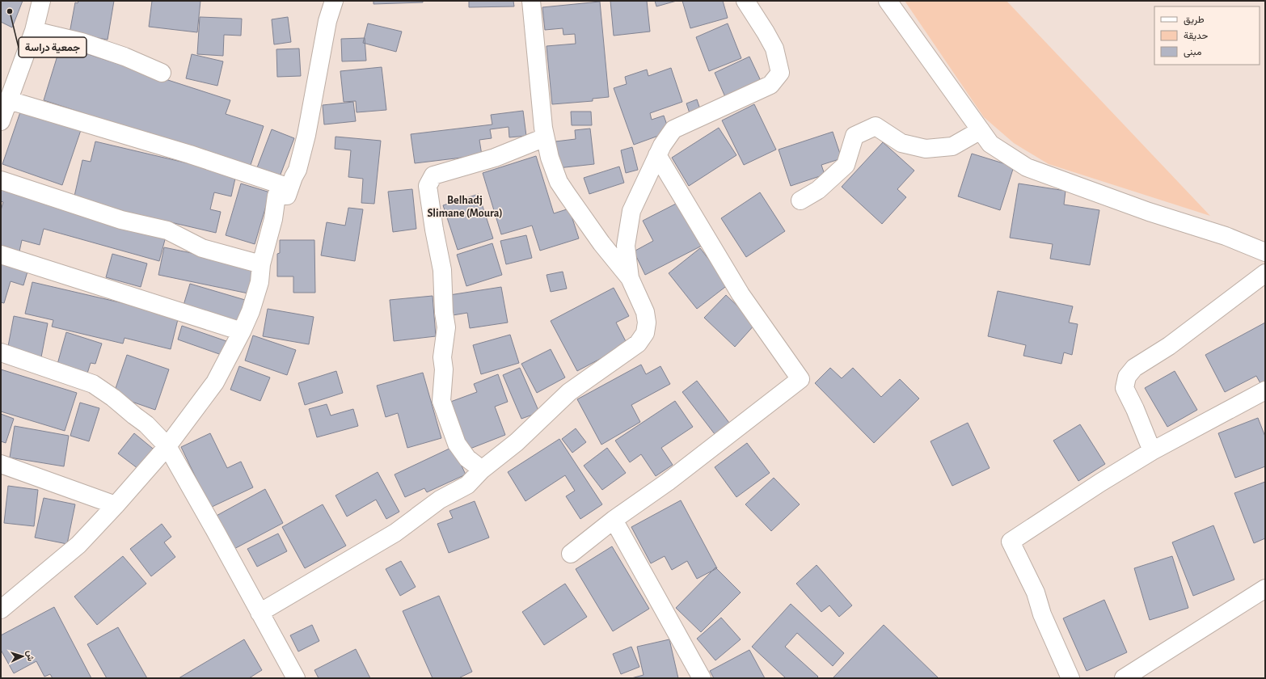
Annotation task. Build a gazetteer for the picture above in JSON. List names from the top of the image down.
{
  "districts": ["Belhadj Slimane (Moura)"],
  "places": ["جمعية دراسة"],
  "legend": ["طريق", "حديقة", "مبنى"],
  "north": "right"
}
